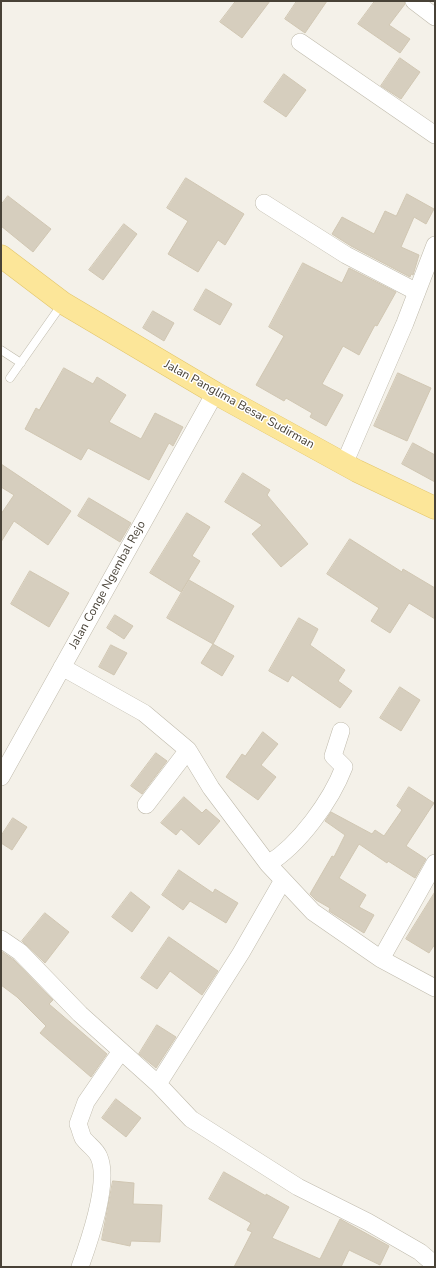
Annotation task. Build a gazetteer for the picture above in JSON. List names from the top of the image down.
{
  "streets": {
    "main road": ["Jalan Panglima Besar Sudirman"],
    "street": ["Jalan Conge Ngembal Rejo"]
  },
  "crossings": [
    ["Jalan Panglima Besar Sudirman", "Jalan Conge Ngembal Rejo"]
  ]
}
